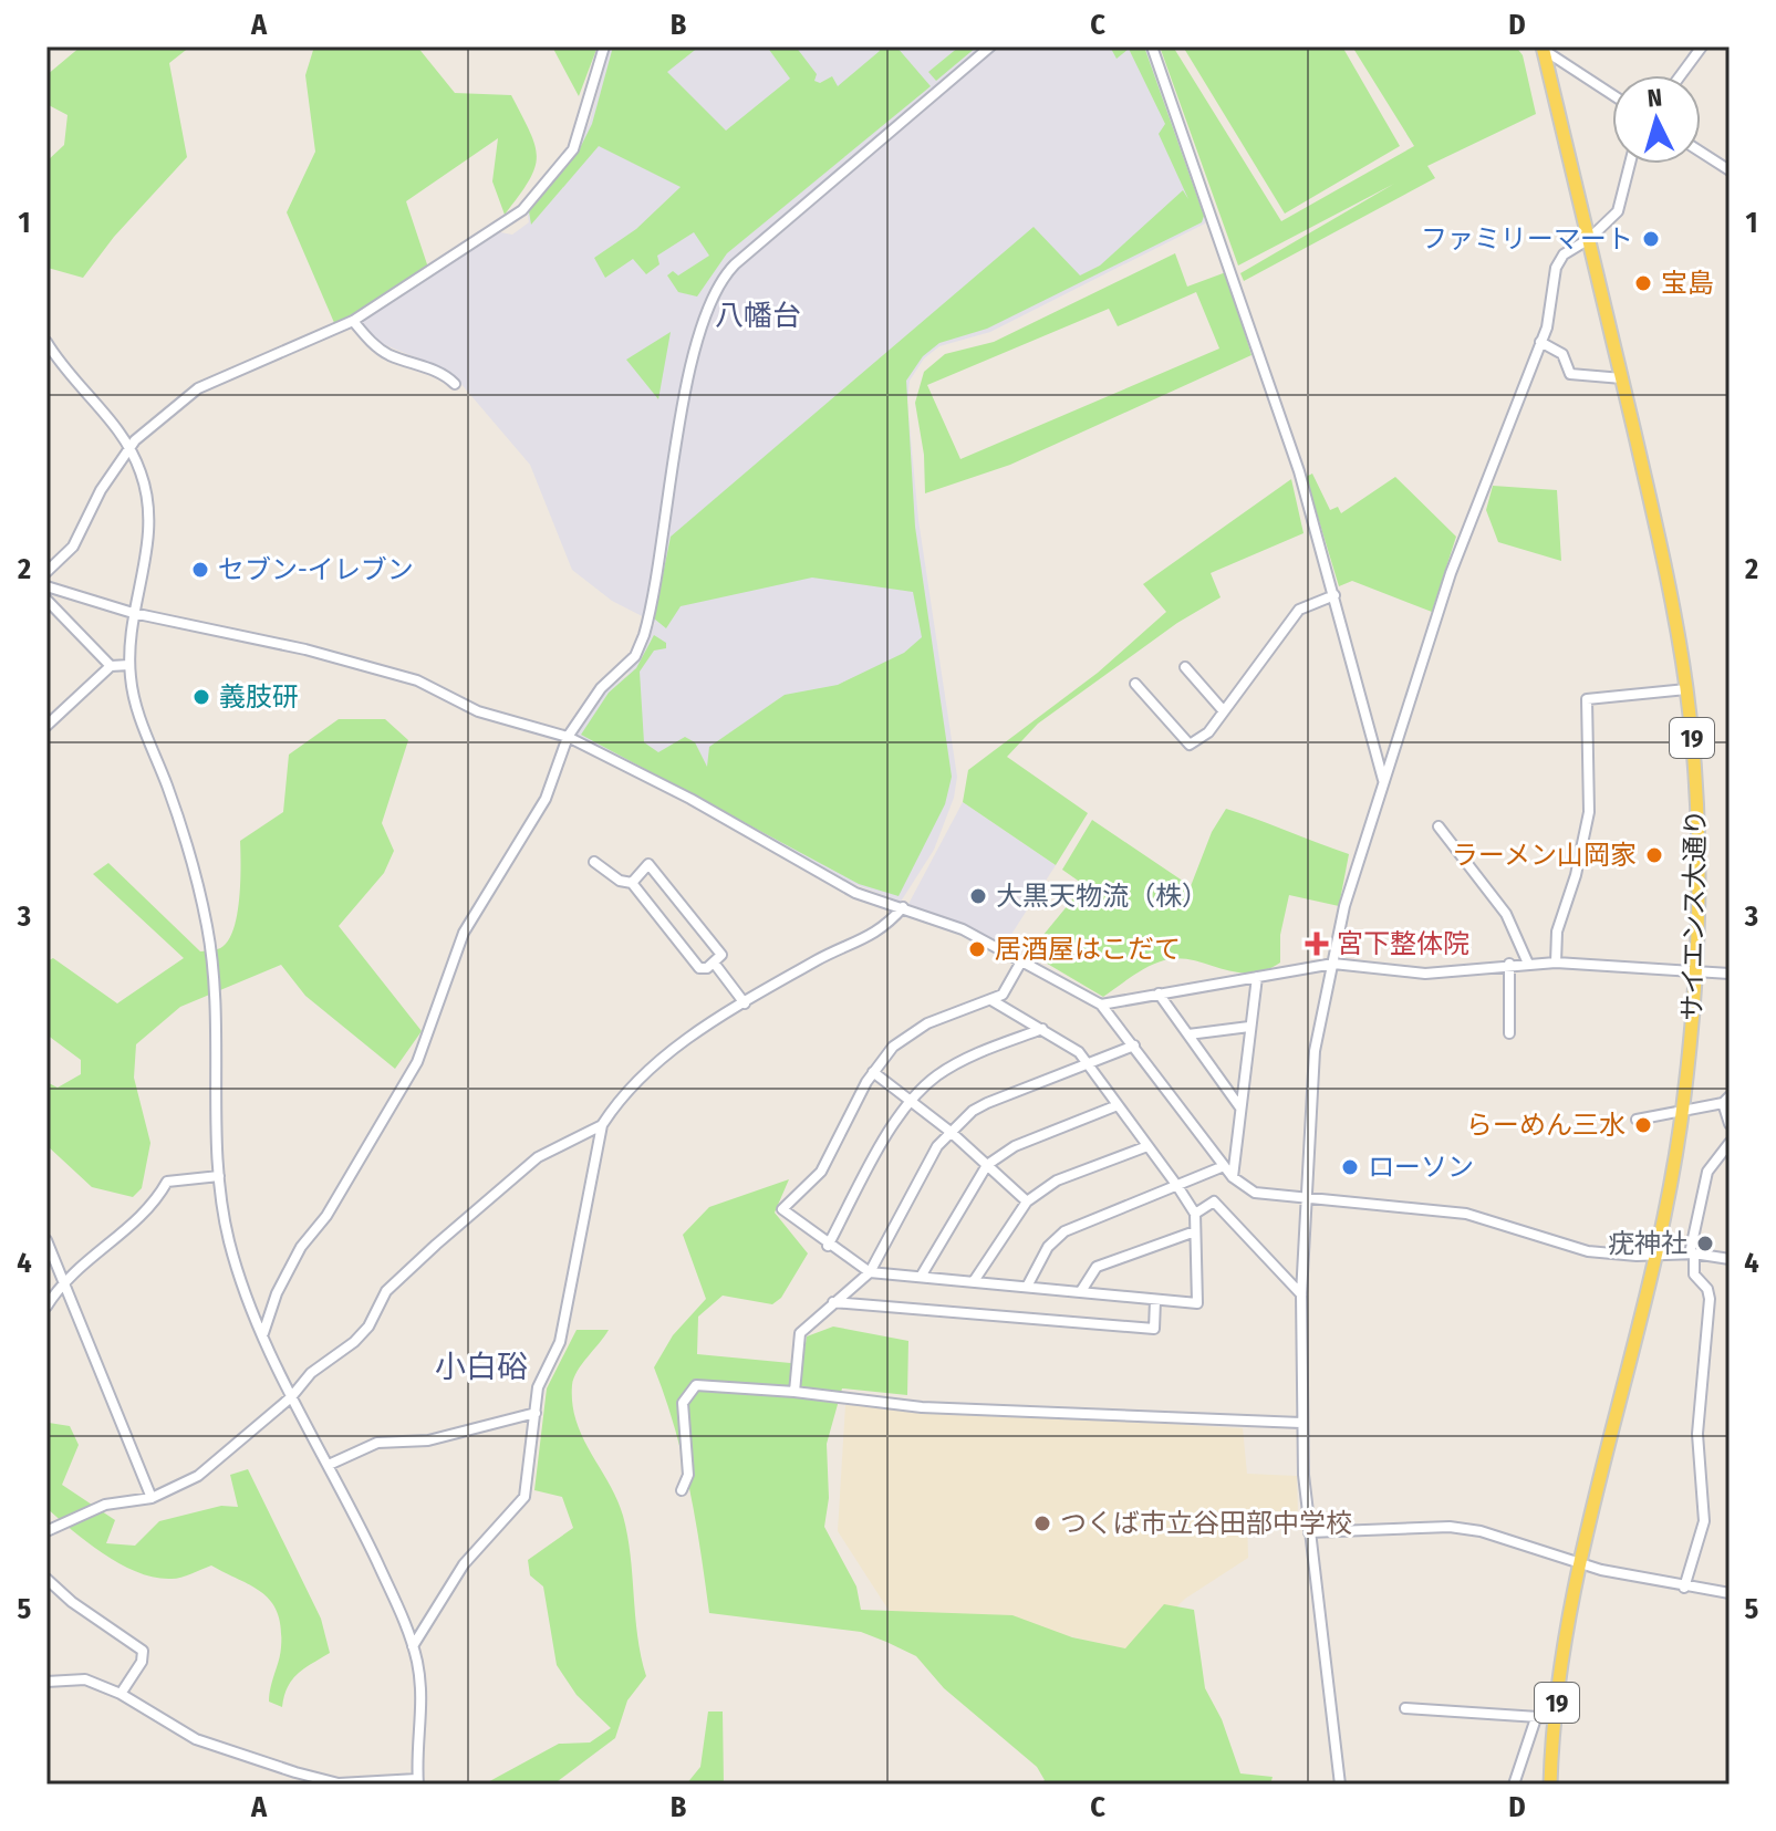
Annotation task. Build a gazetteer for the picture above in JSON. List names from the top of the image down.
{
  "streets": {
    "main road": ["19", "サイエンス大通り"]
  },
  "districts": ["八幡台", "小白硲"],
  "places": {
    "other": [
      "ファミリーマート",
      "宝島",
      "セブン-イレブン",
      "義肢研",
      "ラーメン山岡家",
      "大黒天物流（株）",
      "居酒屋はこだて",
      "らーめん三水",
      "ローソン",
      "疣神社",
      "つくば市立谷田部中学校"
    ],
    "health": ["宮下整体院"]
  },
  "north": "top",
  "grid": {
    "columns": [
      "A",
      "B",
      "C",
      "D"
    ],
    "rows": [
      "1",
      "2",
      "3",
      "4",
      "5"
    ]
  }
}
